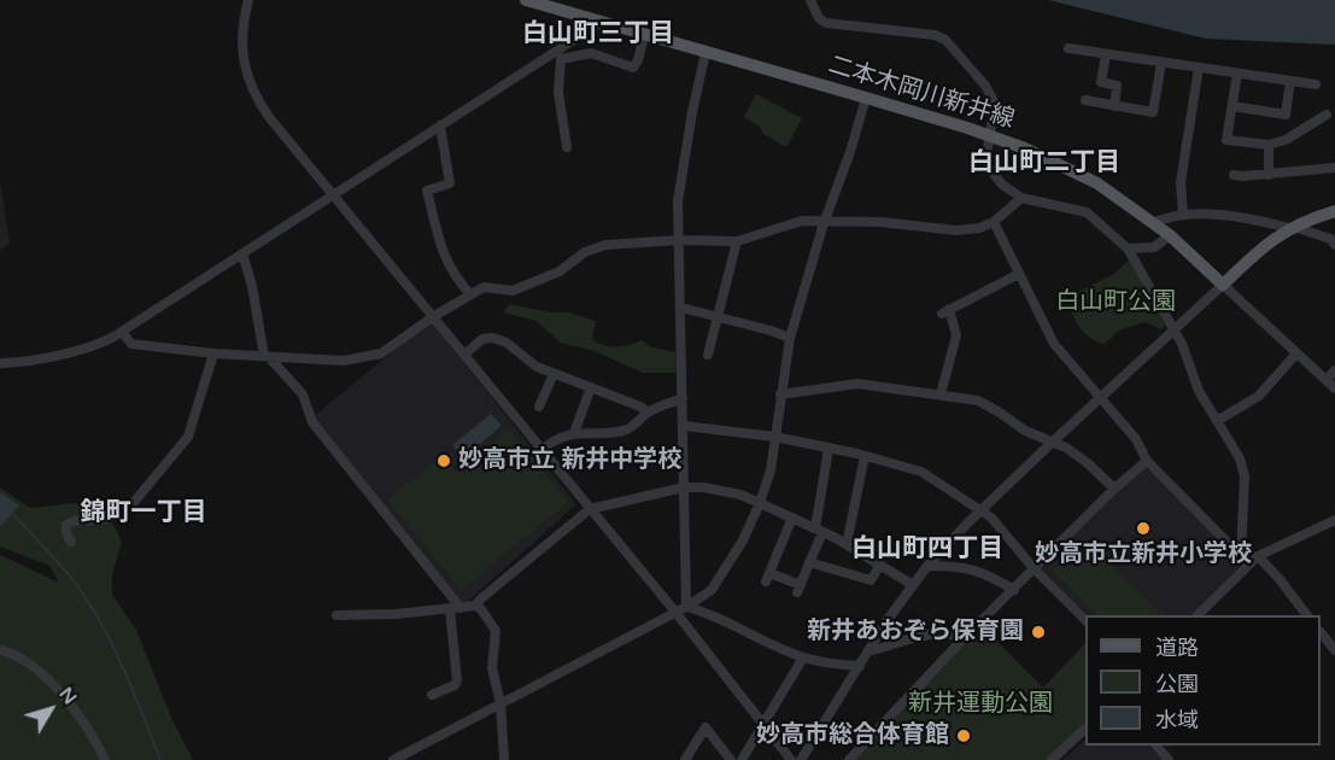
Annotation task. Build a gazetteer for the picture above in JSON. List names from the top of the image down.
{
  "streets": {
    "main road": ["二本木岡川新井線"]
  },
  "districts": [
    "白山町三丁目",
    "白山町二丁目",
    "錦町一丁目",
    "白山町四丁目"
  ],
  "parks": ["白山町公園", "新井運動公園"],
  "places": [
    "妙高市立 新井中学校",
    "妙高市立新井小学校",
    "新井あおぞら保育園",
    "妙高市総合体育館"
  ],
  "legend": ["道路", "公園", "水域"],
  "north": "top right"
}
